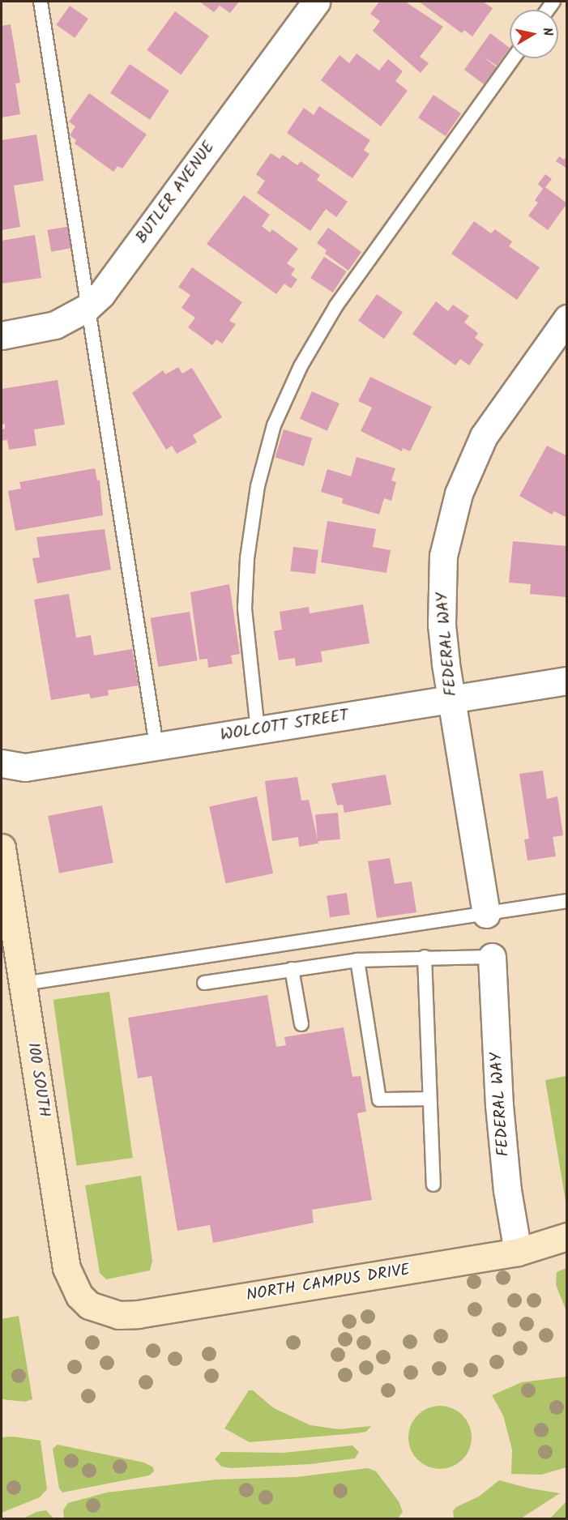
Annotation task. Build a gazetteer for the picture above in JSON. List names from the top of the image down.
{
  "streets": {
    "main road": ["100 SOUTH", "NORTH CAMPUS DRIVE"],
    "street": ["BUTLER AVENUE", "FEDERAL WAY", "WOLCOTT STREET"]
  },
  "crossings": [
    ["FEDERAL WAY", "WOLCOTT STREET"],
    ["FEDERAL WAY", "NORTH CAMPUS DRIVE"],
    ["100 SOUTH", "NORTH CAMPUS DRIVE"]
  ],
  "north": "right"
}
